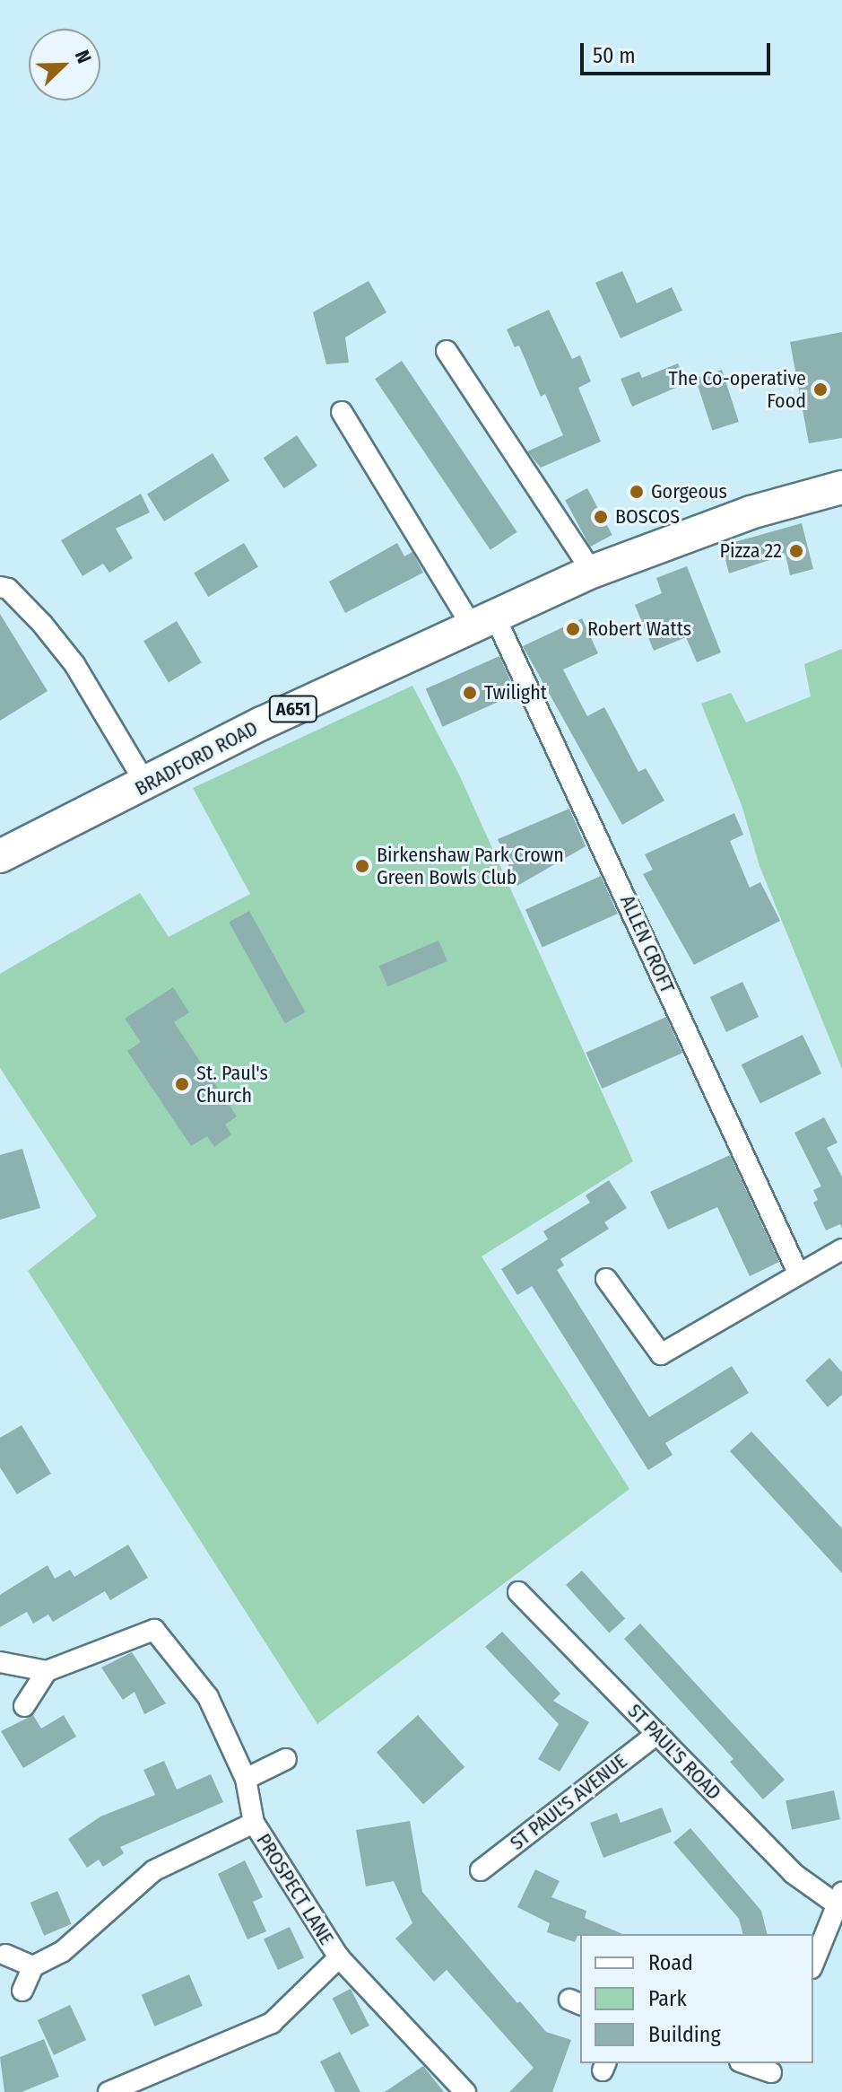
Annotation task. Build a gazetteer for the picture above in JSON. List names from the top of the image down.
{
  "streets": {
    "main road": ["A651", "BRADFORD ROAD"],
    "street": [
      "ALLEN CROFT",
      "ST PAUL'S ROAD",
      "ST PAUL'S AVENUE",
      "PROSPECT LANE"
    ]
  },
  "crossings": [
    ["BRADFORD ROAD", "ALLEN CROFT"],
    ["ST PAUL'S ROAD", "ST PAUL'S AVENUE"]
  ],
  "places": [
    "The Co-operative Food",
    "Gorgeous",
    "BOSCOS",
    "Pizza 22",
    "Robert Watts",
    "Twilight",
    "Birkenshaw Park Crown Green Bowls Club",
    "St. Paul's Church"
  ],
  "legend": ["Road", "Park", "Building"],
  "scale_bar": "50 m",
  "north": "top right"
}
